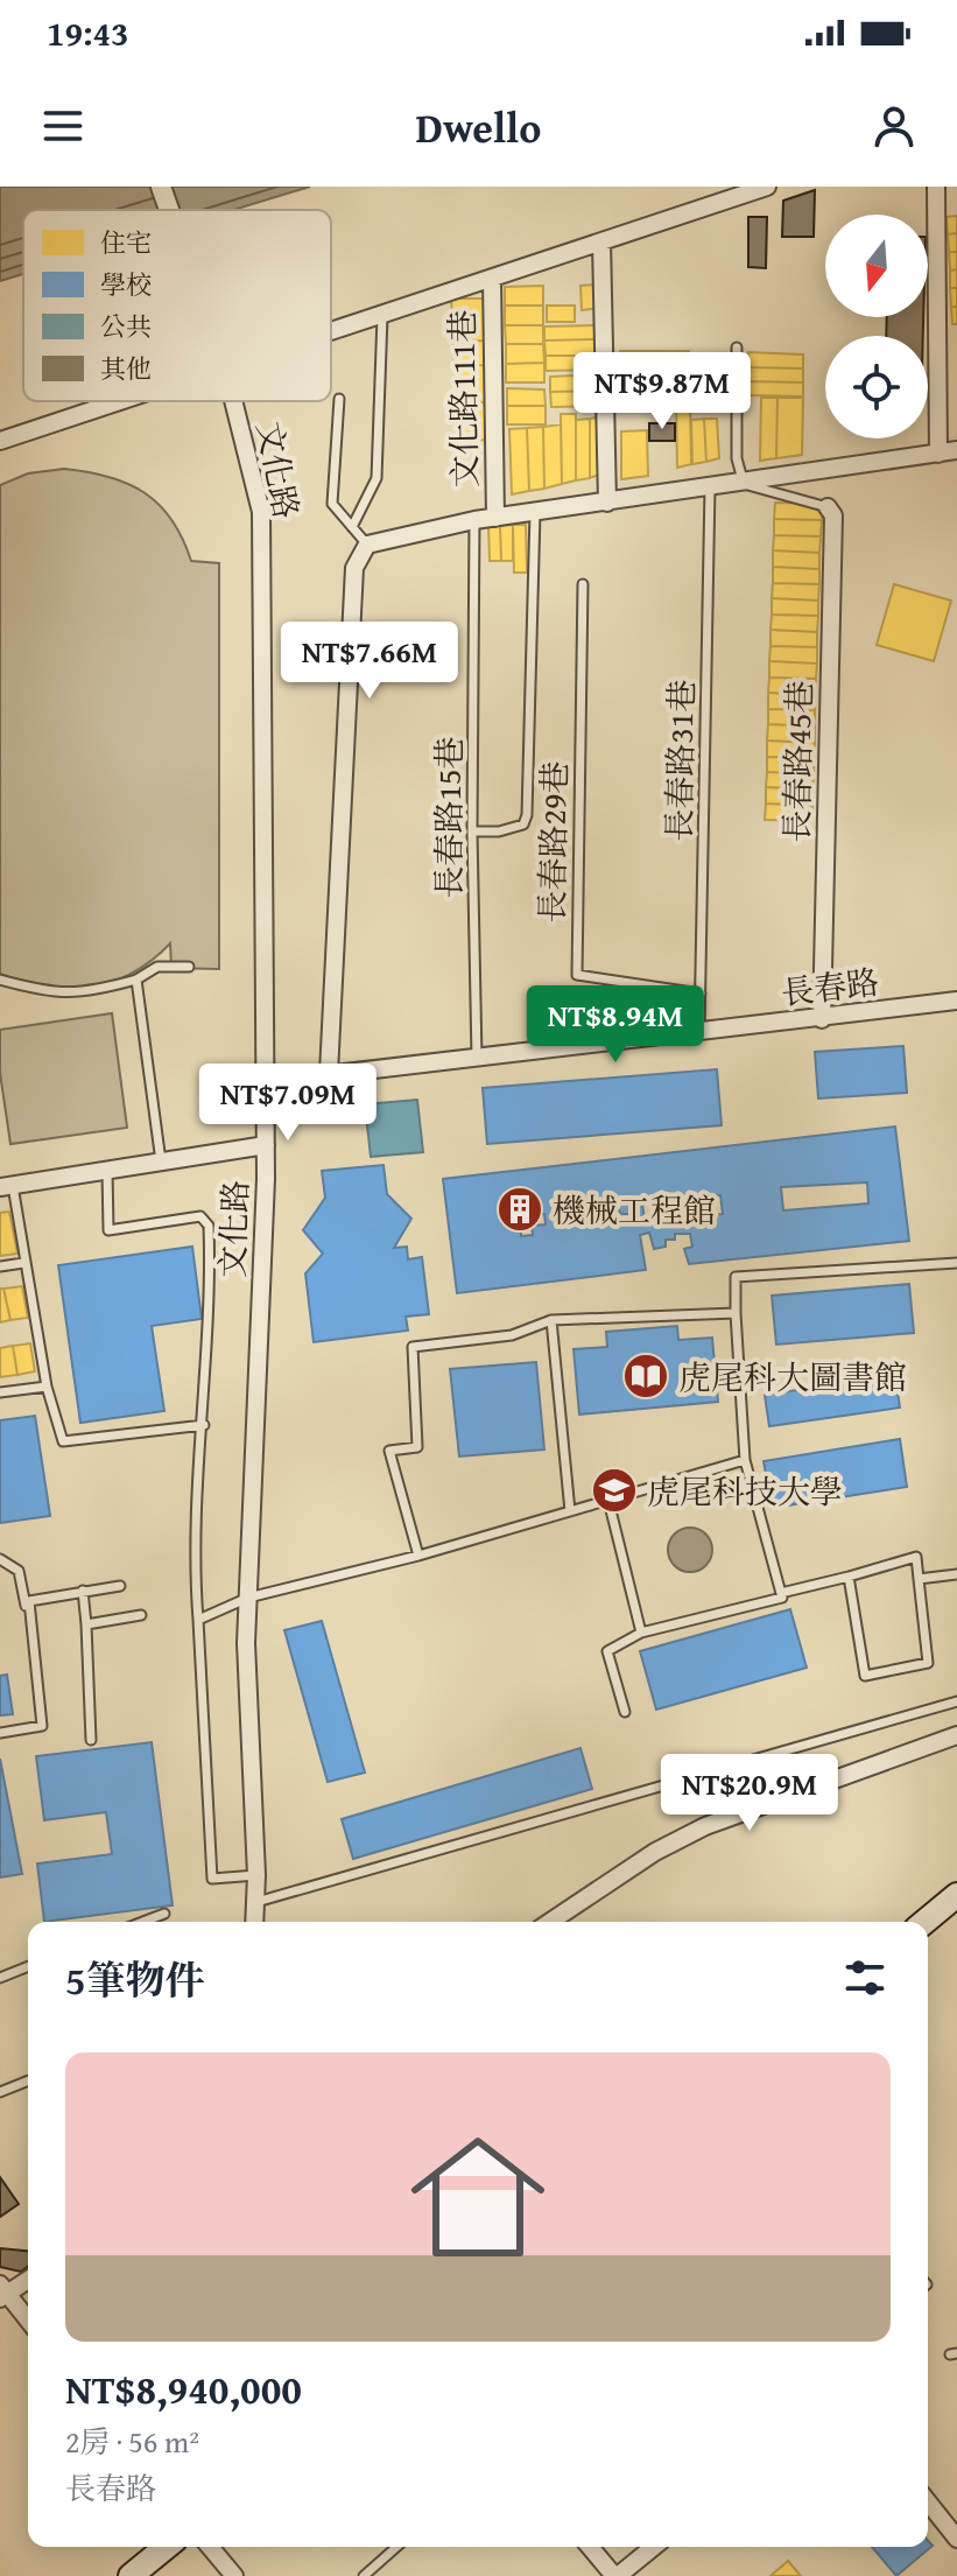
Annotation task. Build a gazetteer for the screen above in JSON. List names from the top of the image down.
{
  "streets": {
    "street": [
      "文化路111巷",
      "文化路",
      "長春路45巷",
      "長春路"
    ],
    "lane": ["長春路31巷", "長春路15巷", "長春路29巷"]
  },
  "crossings": [
    ["文化路", "長春路"],
    ["長春路31巷", "長春路29巷"],
    ["長春路31巷", "長春路"],
    ["長春路45巷", "長春路"],
    ["長春路15巷", "長春路"]
  ],
  "places": {
    "building": ["機械工程館"],
    "library": ["虎尾科大圖書館"],
    "school or university": ["虎尾科技大學"]
  },
  "legend": [
    "住宅",
    "學校",
    "公共",
    "其他"
  ],
  "north": "bottom",
  "page": {
    "status": "19:43",
    "header": "Dwello",
    "price": [
      "NT$9.87M",
      "NT$7.66M",
      "NT$8.94M",
      "NT$7.09M",
      "NT$20.9M"
    ],
    "heading": "5筆物件",
    "list": [
      {
        "name": "NT$8,940,000",
        "note": "2房 · 56 m² · 長春路"
      }
    ]
  }
}
